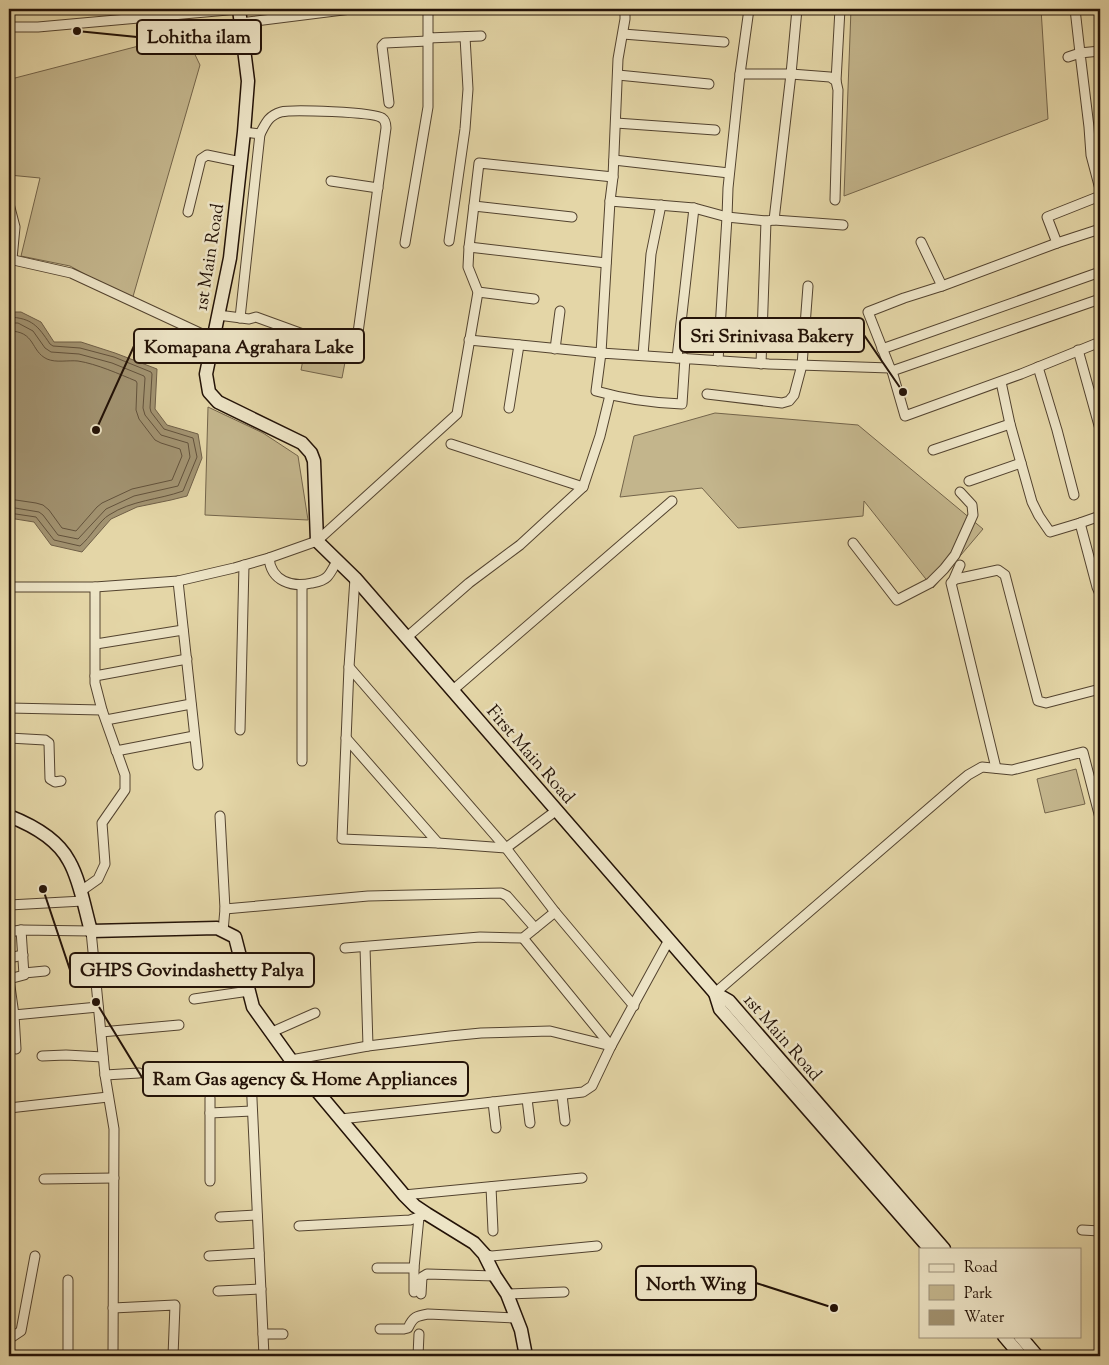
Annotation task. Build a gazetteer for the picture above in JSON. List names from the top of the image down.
{
  "streets": {
    "street": ["1st Main Road", "First Main Road"]
  },
  "crossings": [
    ["1st Main Road", "First Main Road"]
  ],
  "places": [
    "Lohitha ilam",
    "Sri Srinivasa Bakery",
    "Komapana Agrahara Lake",
    "GHPS Govindashetty Palya",
    "Ram Gas agency & Home Appliances",
    "North Wing"
  ],
  "legend": ["Road", "Park", "Water"]
}
